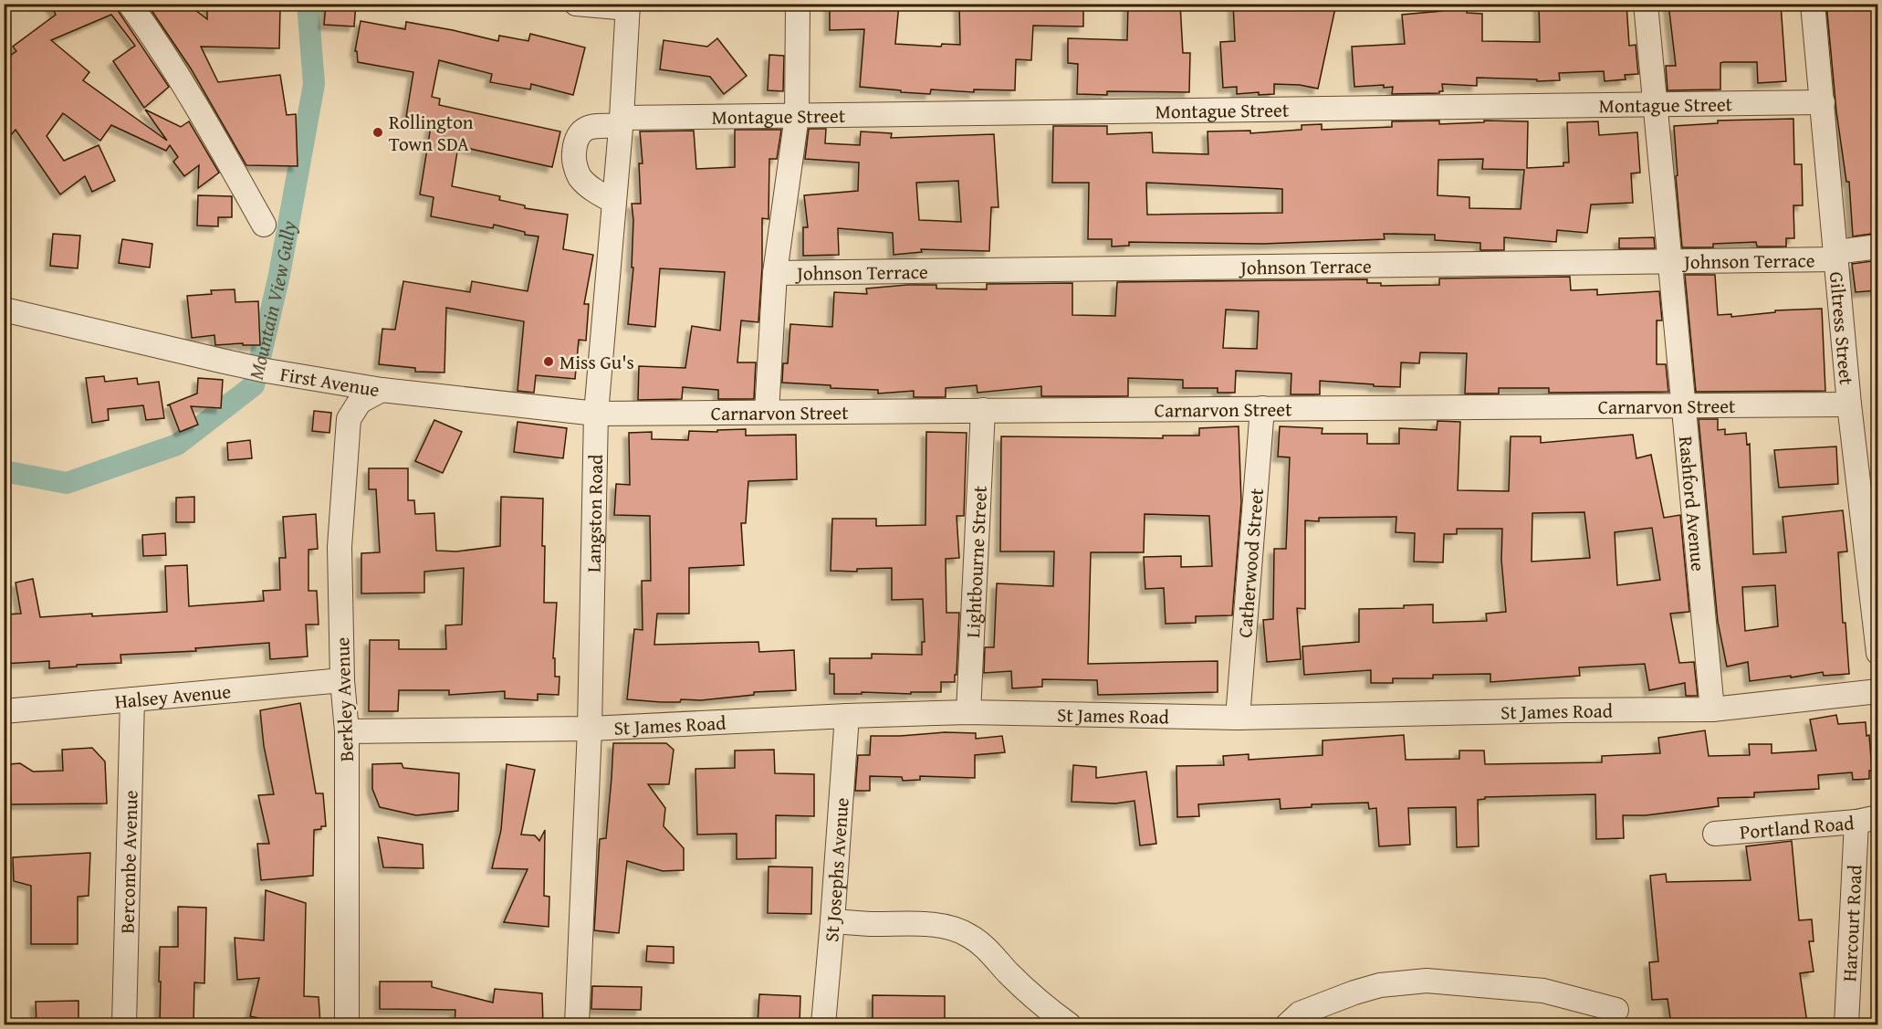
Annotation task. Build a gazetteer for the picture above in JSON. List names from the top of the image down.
{
  "streets": {
    "street": [
      "Montague Street",
      "Johnson Terrace",
      "Giltress Street",
      "First Avenue",
      "Carnarvon Street",
      "Rashford Avenue",
      "Langston Road",
      "Lightbourne Street",
      "Catherwood Street",
      "Halsey Avenue",
      "Berkley Avenue",
      "St James Road",
      "Portland Road",
      "Bercombe Avenue",
      "St Josephs Avenue",
      "Harcourt Road"
    ]
  },
  "crossings": [
    ["Montague Street", "Giltress Street"],
    ["Montague Street", "Rashford Avenue"],
    ["Montague Street", "Langston Road"],
    ["Johnson Terrace", "Giltress Street"],
    ["Johnson Terrace", "Rashford Avenue"],
    ["Giltress Street", "Carnarvon Street"],
    ["First Avenue", "Carnarvon Street"],
    ["First Avenue", "Langston Road"],
    ["First Avenue", "Berkley Avenue"],
    ["Carnarvon Street", "Rashford Avenue"],
    ["Carnarvon Street", "Langston Road"],
    ["Carnarvon Street", "Lightbourne Street"],
    ["Carnarvon Street", "Catherwood Street"],
    ["Rashford Avenue", "St James Road"],
    ["Langston Road", "St James Road"],
    ["Lightbourne Street", "St James Road"],
    ["Catherwood Street", "St James Road"],
    ["Halsey Avenue", "Berkley Avenue"],
    ["Halsey Avenue", "Bercombe Avenue"],
    ["Berkley Avenue", "St James Road"],
    ["St James Road", "St Josephs Avenue"],
    ["Portland Road", "Harcourt Road"]
  ],
  "water": ["Mountain View Gully"],
  "places": ["Rollington Town SDA", "Miss Gu's"]
}
